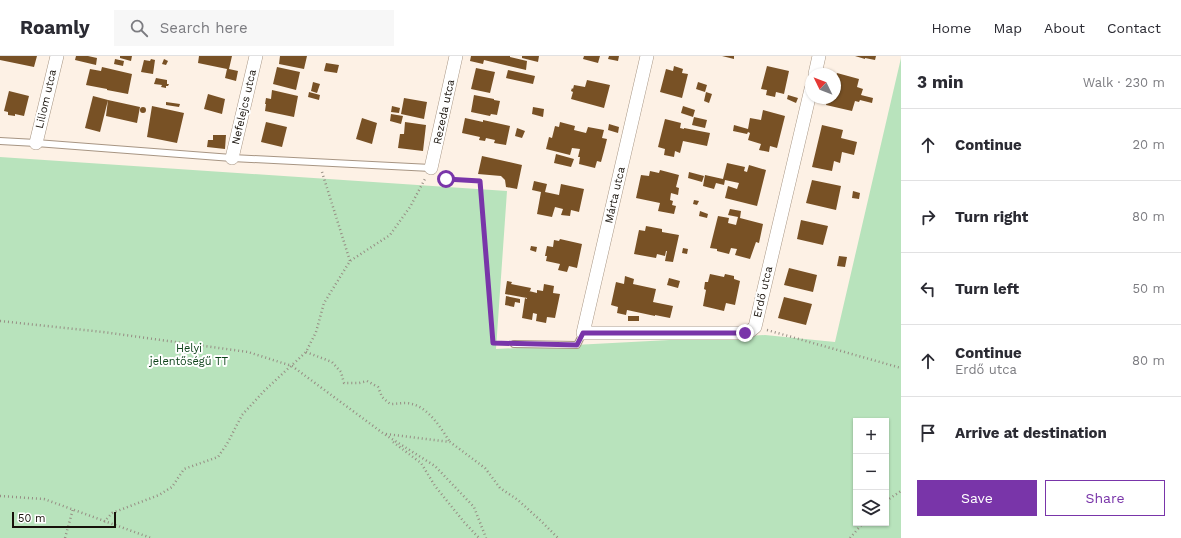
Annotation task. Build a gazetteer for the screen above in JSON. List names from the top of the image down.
{
  "streets": {
    "street": [
      "Liliom utca",
      "Nefelejcs utca",
      "Rezeda utca",
      "Márta utca",
      "Erdő utca"
    ]
  },
  "crossings": [
    ["Márta utca", "Erdő utca"]
  ],
  "parks": ["Helyi jelentőségű TT"],
  "scale_bar": "50 m",
  "north": "top left",
  "page": {
    "header": "Roamly",
    "search": "Search here",
    "nav": [
      "Home",
      "Map",
      "About",
      "Contact"
    ],
    "heading": ["3 min", "Walk · 230 m"],
    "list": [
      ["Continue", "20 m"],
      ["Turn right", "80 m"],
      ["Turn left", "50 m"],
      ["Continue", "Erdő utca", "80 m"],
      "Arrive at destination"
    ],
    "map_buttons": ["+", "−"],
    "buttons": ["Save", "Share"],
    "scale": "50 m"
  }
}
